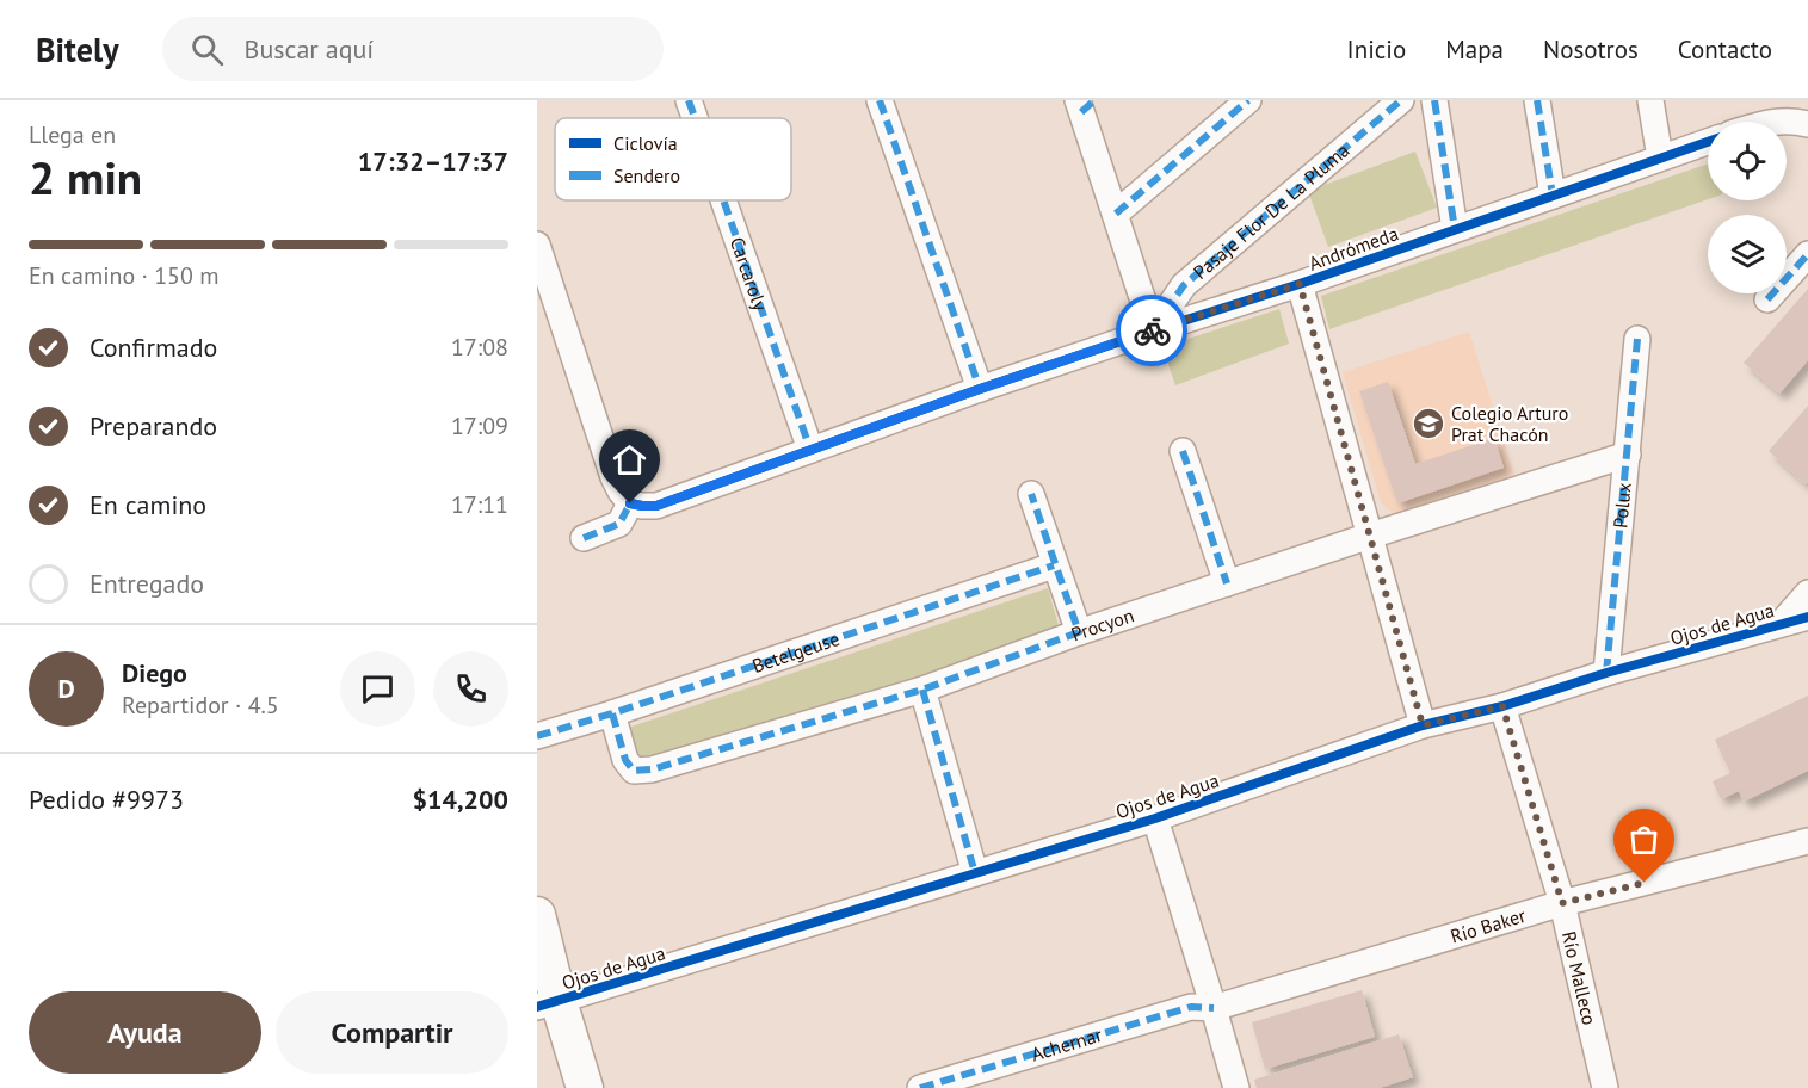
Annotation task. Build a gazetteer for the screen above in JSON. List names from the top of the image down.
{
  "streets": {
    "street": [
      "Pasaje Flor De La Pluma",
      "Andrómeda",
      "Carcaroly",
      "Polux",
      "Ojos de Agua",
      "Procyon",
      "Betelgeuse",
      "Río Baker",
      "Río Malleco",
      "Achernar"
    ]
  },
  "crossings": [
    ["Pasaje Flor De La Pluma", "Andrómeda"],
    ["Andrómeda", "Carcaroly"],
    ["Polux", "Ojos de Agua"],
    ["Polux", "Procyon"],
    ["Ojos de Agua", "Río Malleco"],
    ["Procyon", "Betelgeuse"],
    ["Río Baker", "Río Malleco"],
    ["Río Baker", "Achernar"]
  ],
  "places": {
    "school or university": ["Colegio Arturo Prat Chacón"]
  },
  "legend": ["Ciclovía", "Sendero"],
  "page": {
    "header": "Bitely",
    "search": "Buscar aquí",
    "nav": [
      "Inicio",
      "Mapa",
      "Nosotros",
      "Contacto"
    ],
    "heading": ["2 min", "Llega en", "17:32–17:37"],
    "panel": [
      "Diego",
      "Repartidor · 4.5",
      "Pedido #9973",
      "$14,200"
    ],
    "bar": "En camino · 150 m",
    "list": [
      ["Confirmado", "17:08"],
      ["Preparando", "17:09"],
      ["En camino", "17:11"],
      "Entregado"
    ],
    "round": "D",
    "buttons": ["Ayuda", "Compartir"]
  }
}
